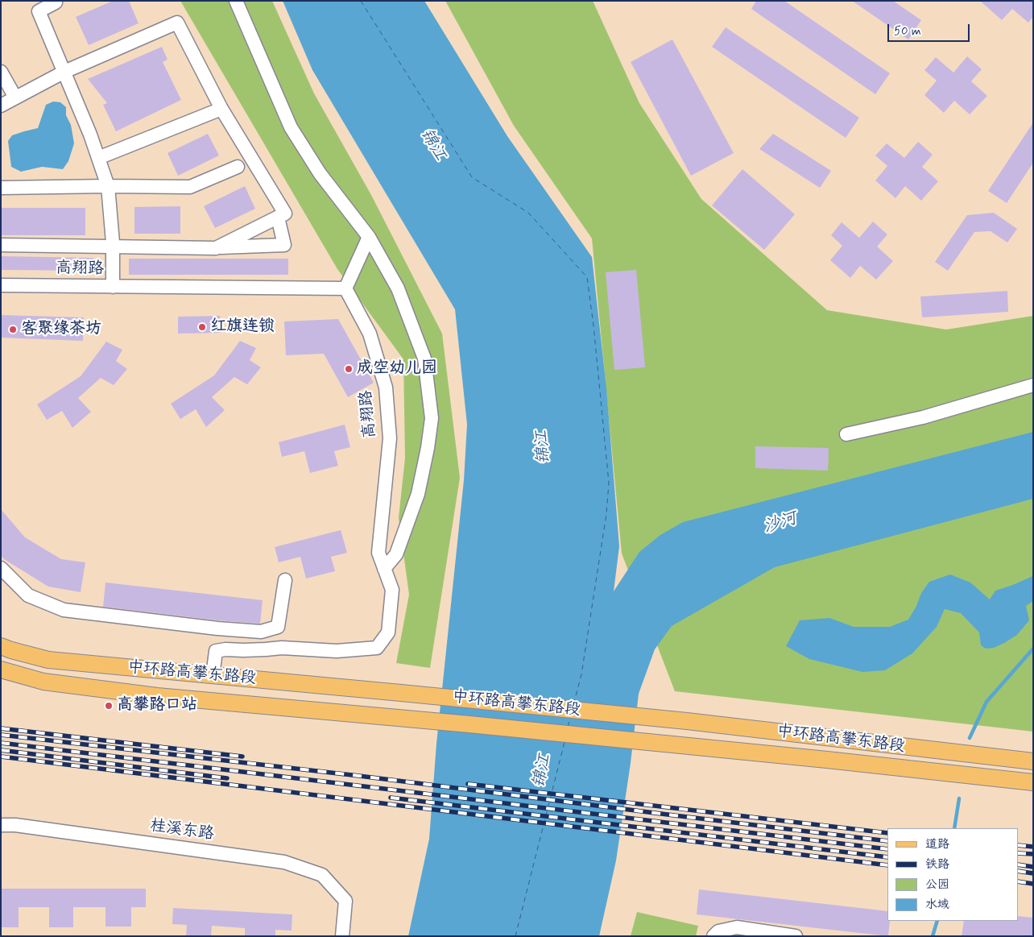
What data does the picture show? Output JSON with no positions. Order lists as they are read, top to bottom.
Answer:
{
  "streets": {
    "main road": ["中环路高攀东路段"],
    "street": ["高翔路", "桂溪东路"]
  },
  "crossings": [
    ["高翔路", "中环路高攀东路段"]
  ],
  "water": ["锦江", "沙河"],
  "places": [
    "红旗连锁",
    "客聚缘茶坊",
    "成空幼儿园",
    "高攀路口站"
  ],
  "legend": [
    "道路",
    "铁路",
    "公园",
    "水域"
  ],
  "scale_bar": "50 m"
}
